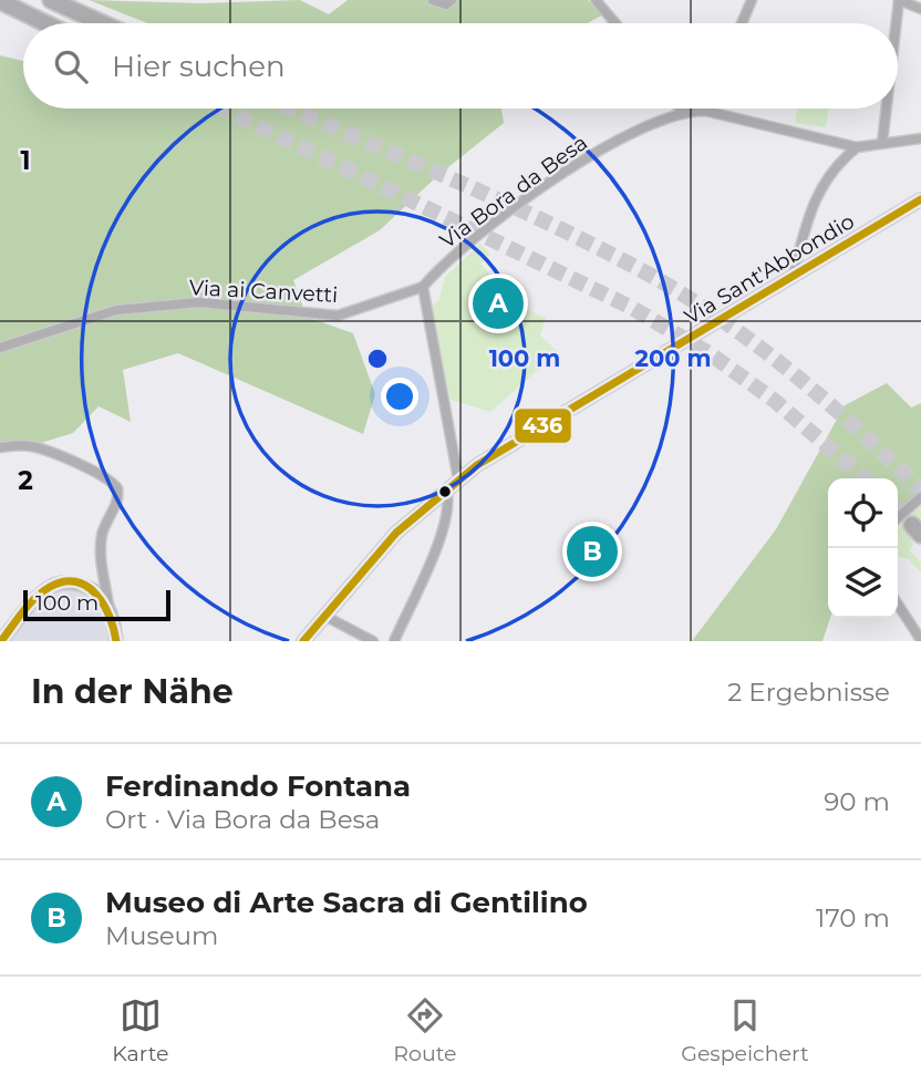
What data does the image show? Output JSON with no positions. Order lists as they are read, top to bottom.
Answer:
{
  "streets": {
    "street": ["Via Bora da Besa", "Via Sant'Abbondio", "Via ai Canvetti"]
  },
  "crossings": [
    ["Via Bora da Besa", "Via ai Canvetti"]
  ],
  "lines": ["transit line 436"],
  "scale_bar": "100 m",
  "page": {
    "search": "Hier suchen",
    "pins": ["A", "B"],
    "scale": "100 m",
    "heading": ["In der Nähe", "2 Ergebnisse"],
    "list": [
      {
        "mark": "A",
        "name": "Ferdinando Fontana",
        "note": "Ort · Via Bora da Besa",
        "value": "90 m"
      },
      {
        "mark": "B",
        "name": "Museo di Arte Sacra di Gentilino",
        "note": "Museum",
        "value": "170 m"
      }
    ],
    "nav": ["Karte", "Route", "Gespeichert"]
  },
  "grid": {
    "rows": ["1", "2"]
  },
  "rings": ["100 m", "200 m"]
}
